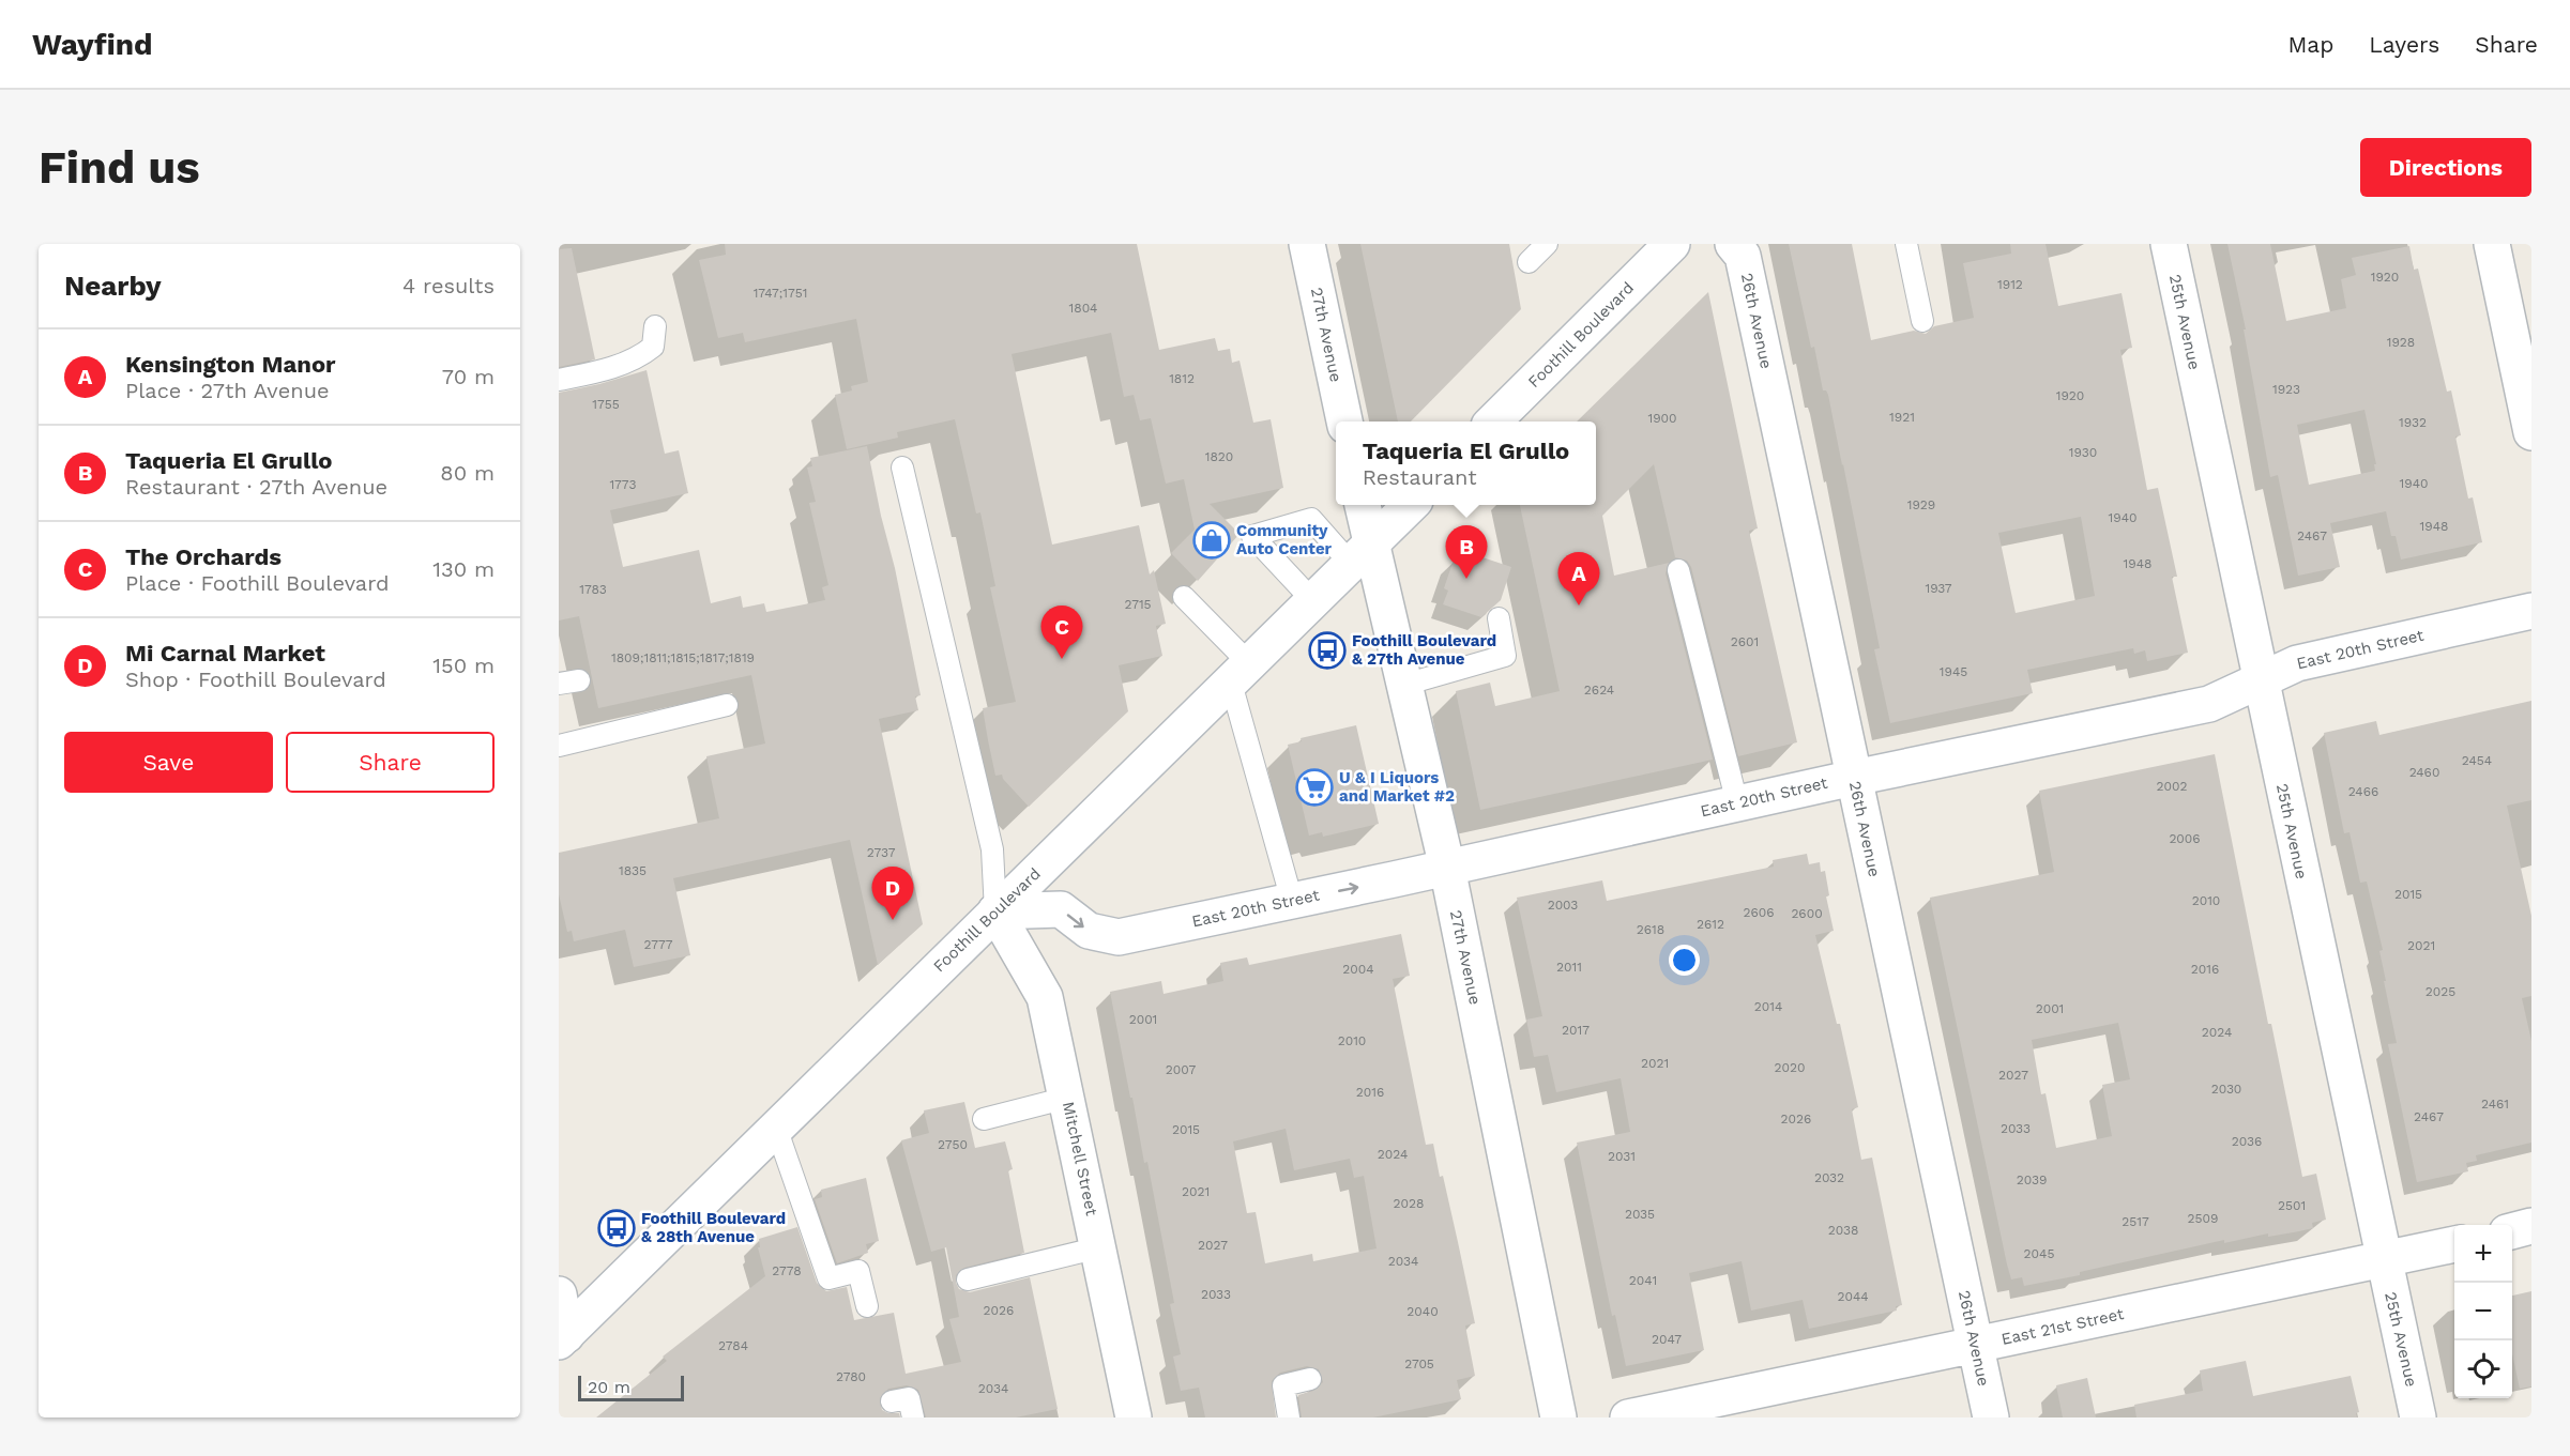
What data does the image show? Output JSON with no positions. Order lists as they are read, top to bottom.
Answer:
{
  "streets": {
    "street": [
      "26th Avenue",
      "25th Avenue",
      "27th Avenue",
      "Foothill Boulevard",
      "East 20th Street",
      "Mitchell Street",
      "East 21st Street"
    ]
  },
  "crossings": [
    ["26th Avenue", "East 20th Street"],
    ["26th Avenue", "East 21st Street"],
    ["25th Avenue", "East 20th Street"],
    ["25th Avenue", "East 21st Street"],
    ["27th Avenue", "Foothill Boulevard"],
    ["27th Avenue", "East 20th Street"],
    ["Foothill Boulevard", "East 20th Street"],
    ["Foothill Boulevard", "Mitchell Street"],
    ["East 20th Street", "Mitchell Street"]
  ],
  "places": {
    "shop": ["Community Auto Center"],
    "bus stop": ["Foothill Boulevard & 27th Avenue", "Foothill Boulevard & 28th Avenue"],
    "supermarket": ["U & I Liquors and Market #2"]
  },
  "house_numbers": [
    "1920",
    "1912",
    "1747;1751",
    "1804",
    "1928",
    "1812",
    "1923",
    "1920",
    "1755",
    "1921",
    "1900",
    "1932",
    "1930",
    "1820",
    "1940",
    "1773",
    "1929",
    "1940",
    "1948",
    "2467",
    "1948",
    "1937",
    "1783",
    "2715",
    "2601",
    "1809;1811;1815;1817;1819",
    "1945",
    "2624",
    "2454",
    "2460",
    "2002",
    "2466",
    "2006",
    "2737",
    "1835",
    "2015",
    "2010",
    "2003",
    "2606",
    "2600",
    "2612",
    "2618",
    "2777",
    "2021",
    "2011",
    "2004",
    "2016",
    "2025",
    "2014",
    "2001",
    "2001",
    "2017",
    "2024",
    "2010",
    "2021",
    "2020",
    "2007",
    "2027",
    "2030",
    "2016",
    "2461",
    "2467",
    "2026",
    "2033",
    "2015",
    "2036",
    "2750",
    "2024",
    "2031",
    "2032",
    "2039",
    "2021",
    "2028",
    "2501",
    "2035",
    "2509",
    "2517",
    "2038",
    "2027",
    "2045",
    "2034",
    "2778",
    "2041",
    "2033",
    "2044",
    "2026",
    "2040",
    "2047",
    "2784",
    "2705",
    "2780",
    "2034"
  ],
  "scale_bar": "20 m",
  "page": {
    "header": "Wayfind",
    "nav": ["Map", "Layers", "Share"],
    "buttons": [
      "Directions",
      ["Save", "Share"]
    ],
    "title": "Find us",
    "heading": ["Nearby", "4 results"],
    "list": [
      {
        "mark": "A",
        "name": "Kensington Manor",
        "note": "Place · 27th Avenue",
        "value": "70 m"
      },
      {
        "mark": "B",
        "name": "Taqueria El Grullo",
        "note": "Restaurant · 27th Avenue",
        "value": "80 m"
      },
      {
        "mark": "C",
        "name": "The Orchards",
        "note": "Place · Foothill Boulevard",
        "value": "130 m"
      },
      {
        "mark": "D",
        "name": "Mi Carnal Market",
        "note": "Shop · Foothill Boulevard",
        "value": "150 m"
      }
    ],
    "popup": ["Taqueria El Grullo", "Restaurant"],
    "pins": [
      "B",
      "A",
      "C",
      "D"
    ],
    "map_buttons": ["+", "−"],
    "scale": "20 m"
  }
}
